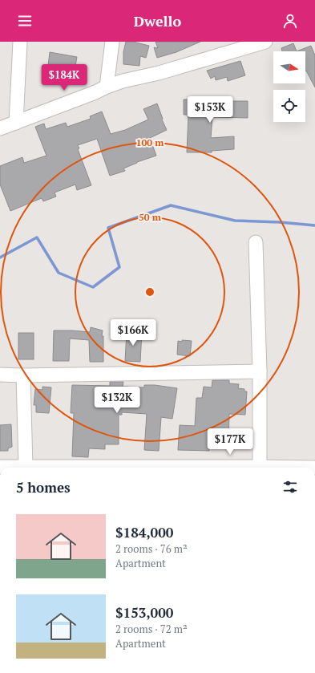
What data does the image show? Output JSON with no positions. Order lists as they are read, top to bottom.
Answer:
{
  "north": "right",
  "page": {
    "header": "Dwello",
    "price": [
      "$184K",
      "$153K",
      "$166K",
      "$132K",
      "$177K"
    ],
    "heading": "5 homes",
    "list": [
      {
        "name": "$184,000",
        "note": "2 rooms · 76 m² · Apartment"
      },
      {
        "name": "$153,000",
        "note": "2 rooms · 72 m² · Apartment"
      }
    ]
  },
  "rings": ["100 m", "50 m"]
}
